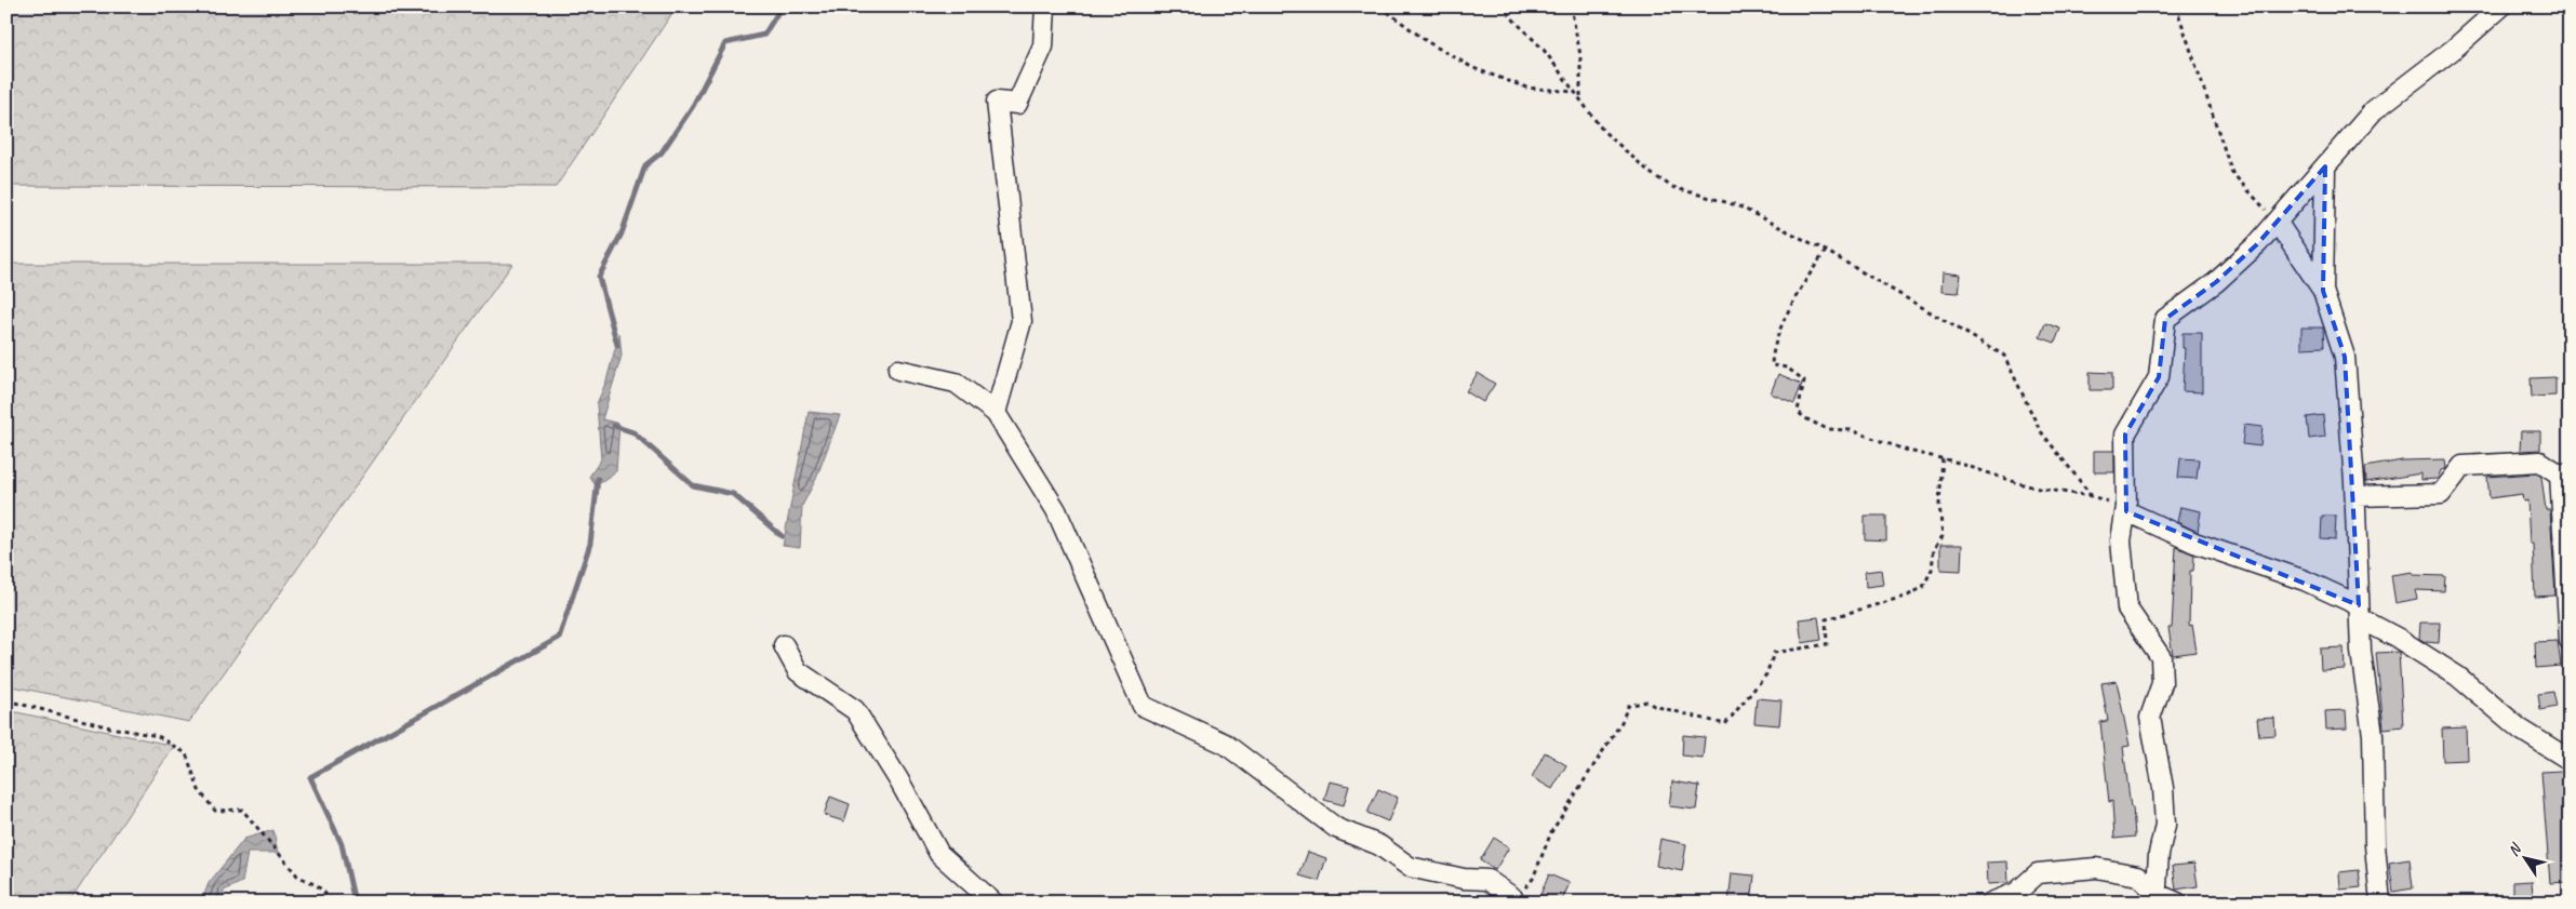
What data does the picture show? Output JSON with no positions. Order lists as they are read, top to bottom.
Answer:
{
  "north": "top left"
}
